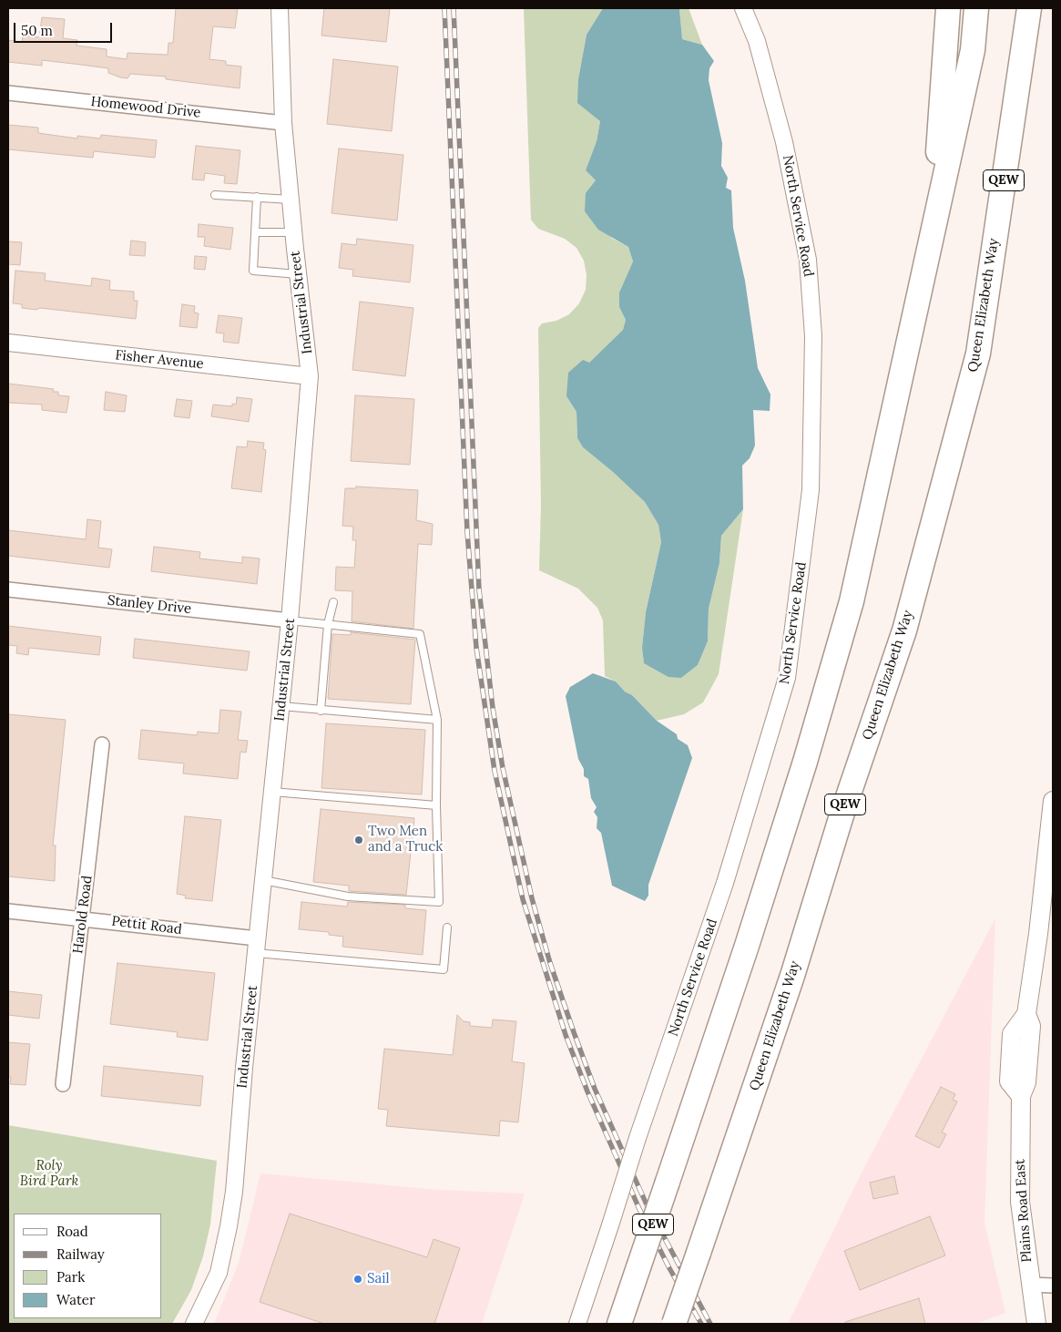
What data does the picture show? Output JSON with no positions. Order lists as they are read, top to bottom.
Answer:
{
  "streets": {
    "highway": ["QEW", "Queen Elizabeth Way"],
    "main road": ["Plains Road East"],
    "street": [
      "Homewood Drive",
      "North Service Road",
      "Industrial Street",
      "Fisher Avenue",
      "Stanley Drive",
      "Harold Road",
      "Pettit Road"
    ]
  },
  "crossings": [
    ["Homewood Drive", "Industrial Street"],
    ["Industrial Street", "Fisher Avenue"],
    ["Industrial Street", "Stanley Drive"],
    ["Industrial Street", "Pettit Road"],
    ["Harold Road", "Pettit Road"]
  ],
  "parks": ["Roly Bird Park"],
  "places": ["Two Men and a Truck", "Sail"],
  "legend": [
    "Road",
    "Railway",
    "Park",
    "Water"
  ],
  "scale_bar": "50 m"
}
